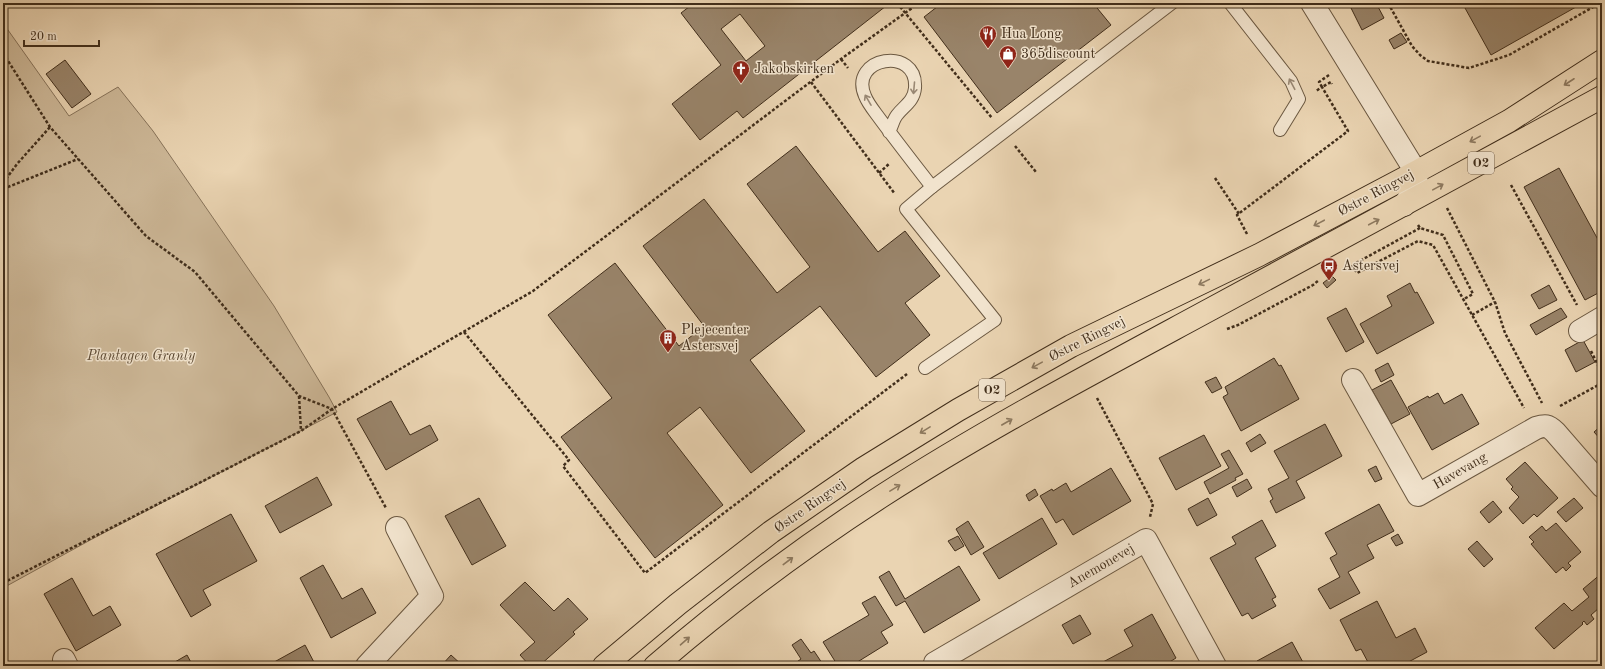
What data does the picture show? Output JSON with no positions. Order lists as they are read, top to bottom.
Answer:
{
  "streets": {
    "main road": ["O2", "Østre Ringvej"],
    "street": ["Havevang", "Anemonevej"]
  },
  "parks": ["Plantagen Granly"],
  "places": {
    "restaurant": ["Hua Long"],
    "shop": ["365discount"],
    "church": ["Jakobskirken"],
    "bus stop": ["Astersvej"],
    "building": ["Plejecenter Astersvej"]
  },
  "scale_bar": "20 m"
}
